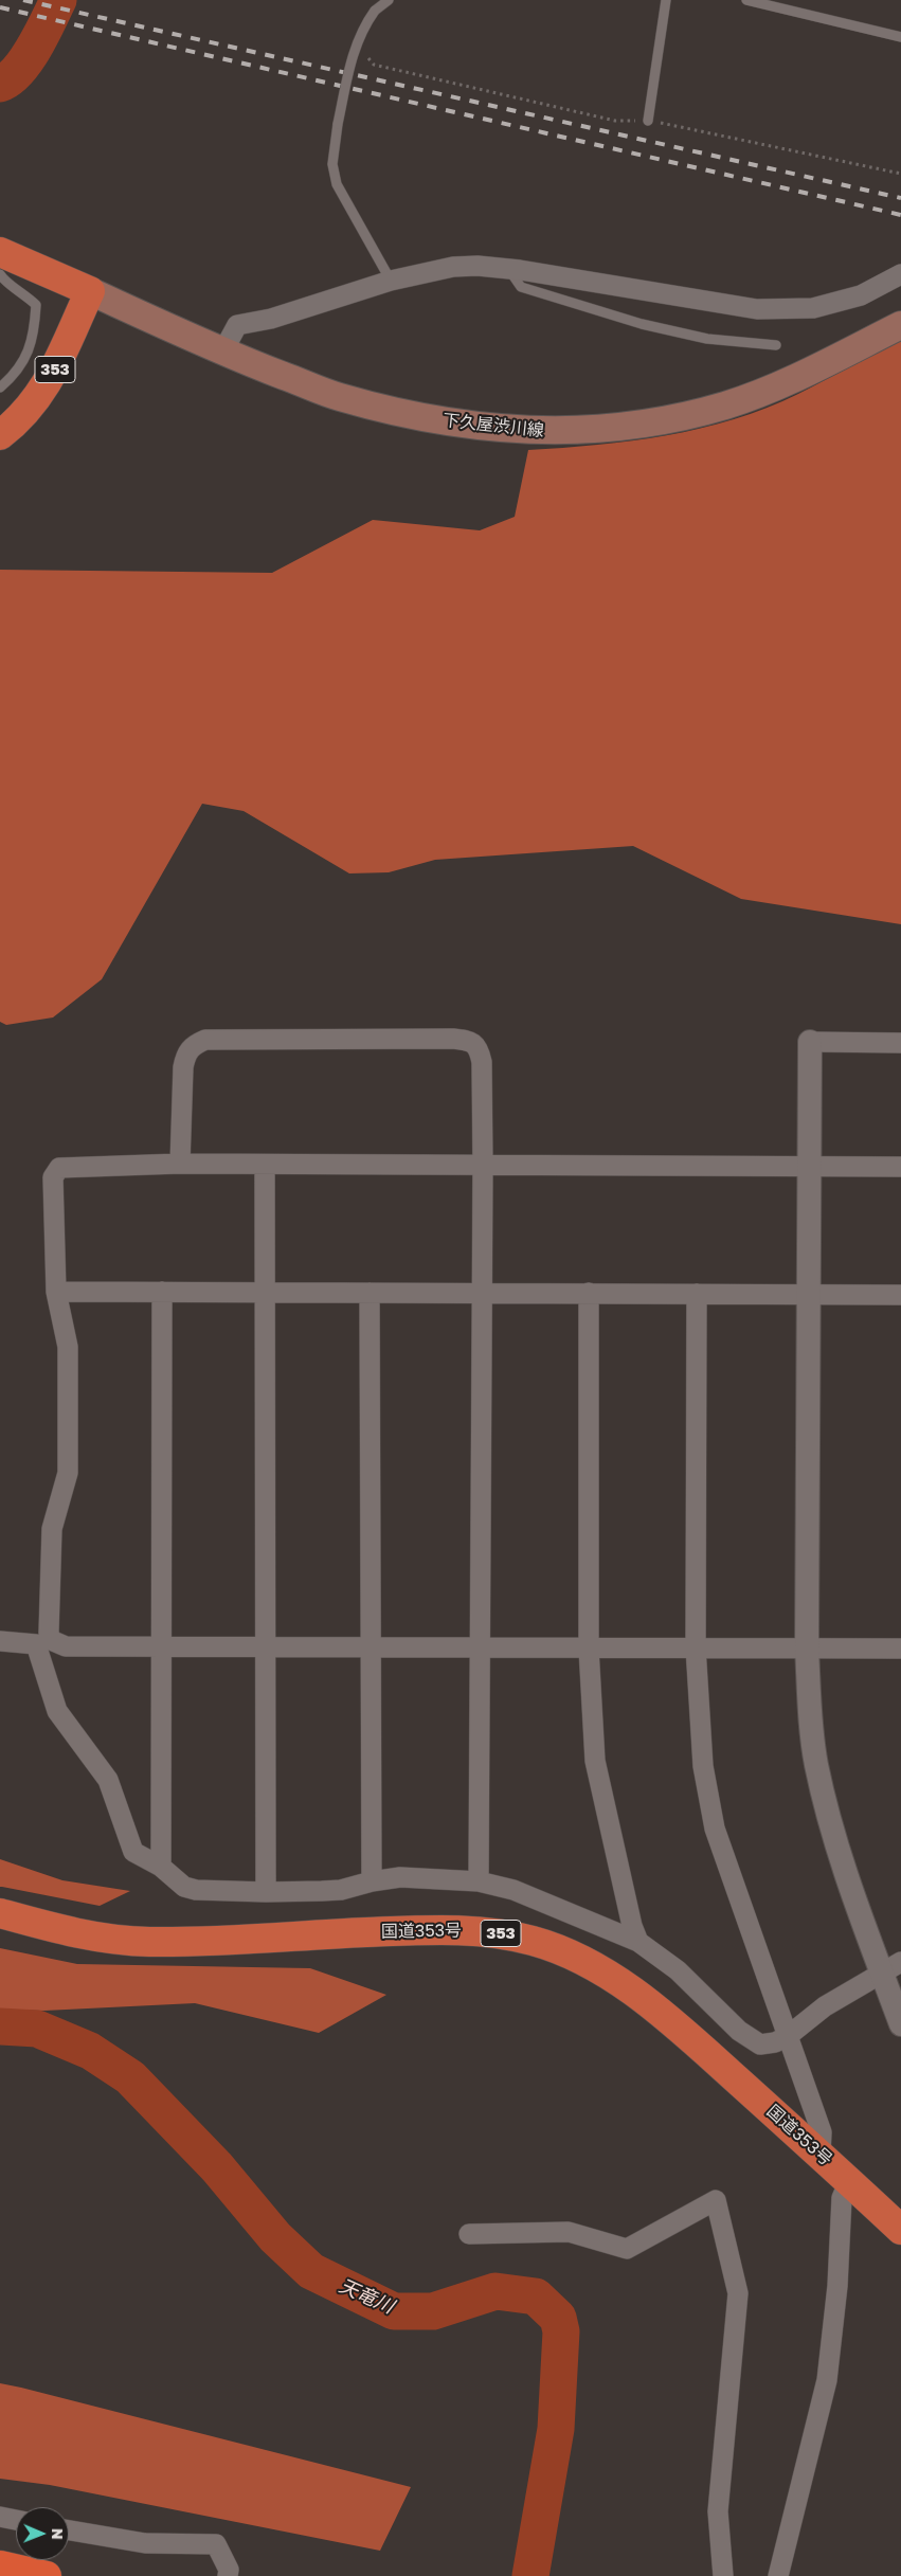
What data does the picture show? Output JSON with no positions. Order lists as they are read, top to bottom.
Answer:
{
  "streets": {
    "highway": ["353", "国道353号"],
    "main road": ["下久屋渋川線"]
  },
  "crossings": [
    ["353", "下久屋渋川線"]
  ],
  "water": ["天竜川"],
  "north": "right"
}
